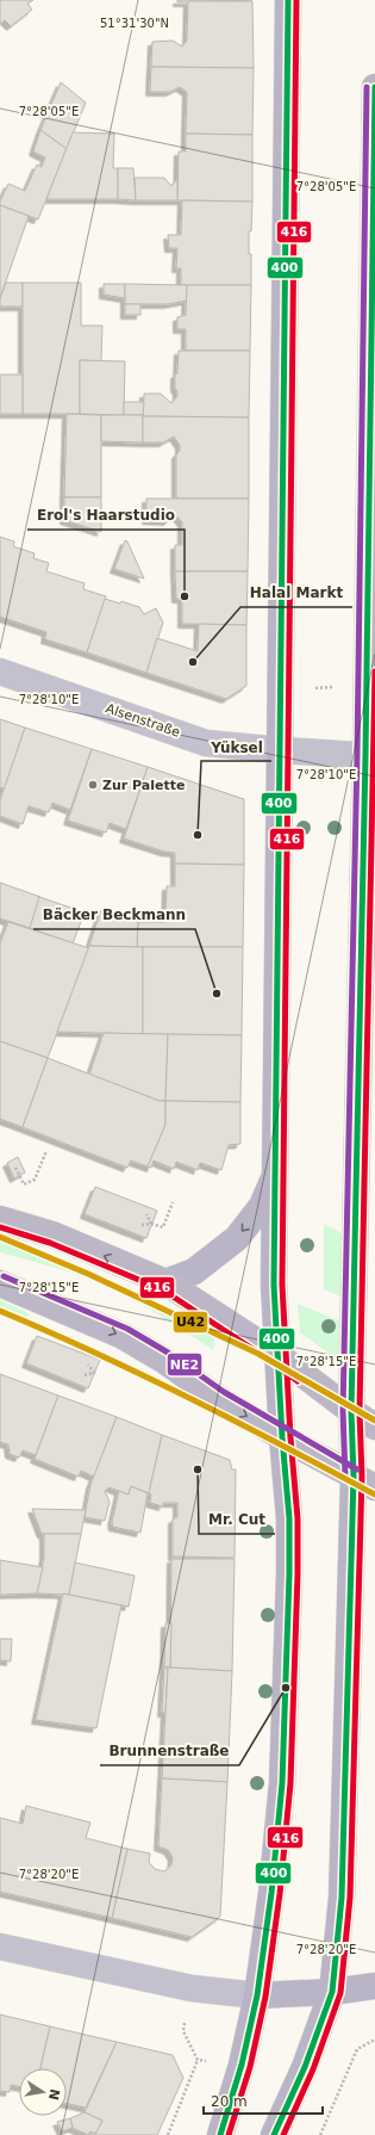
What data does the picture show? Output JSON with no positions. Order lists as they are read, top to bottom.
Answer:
{
  "streets": {
    "street": ["Alsenstraße"]
  },
  "places": [
    "Erol's Haarstudio",
    "Halal Markt",
    "Zur Palette",
    "Yüksel",
    "Bäcker Beckmann",
    "Mr. Cut",
    "Brunnenstraße"
  ],
  "lines": [
    "transit line 400",
    "transit line 416",
    "transit line NE2",
    "transit line U42"
  ],
  "scale_bar": "20 m",
  "north": "right",
  "coordinates": [
    "51°31'30\"N",
    "7°28'05\"E",
    "7°28'10\"E",
    "7°28'15\"E",
    "7°28'20\"E"
  ]
}
